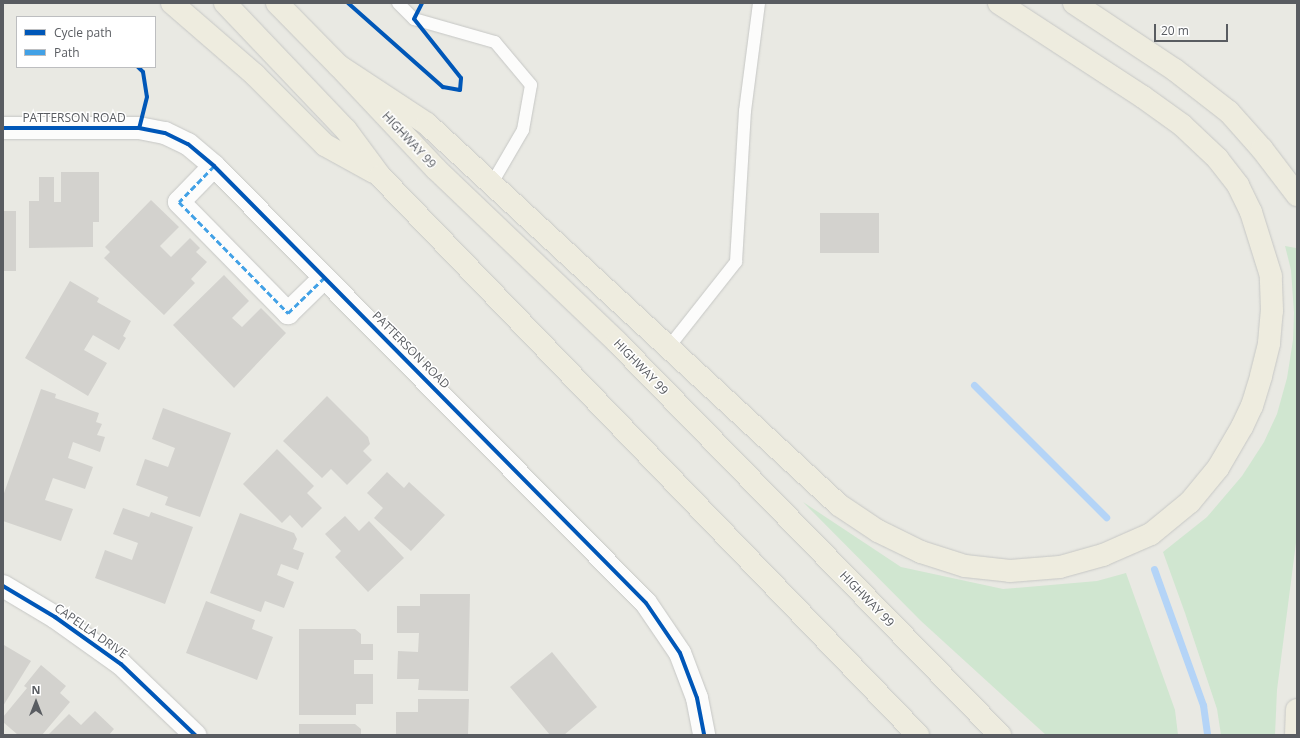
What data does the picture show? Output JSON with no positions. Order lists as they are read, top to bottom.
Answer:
{
  "streets": {
    "highway": ["HIGHWAY 99"],
    "street": ["PATTERSON ROAD", "CAPELLA DRIVE"]
  },
  "legend": ["Cycle path", "Path"],
  "scale_bar": "20 m",
  "north": "top"
}
